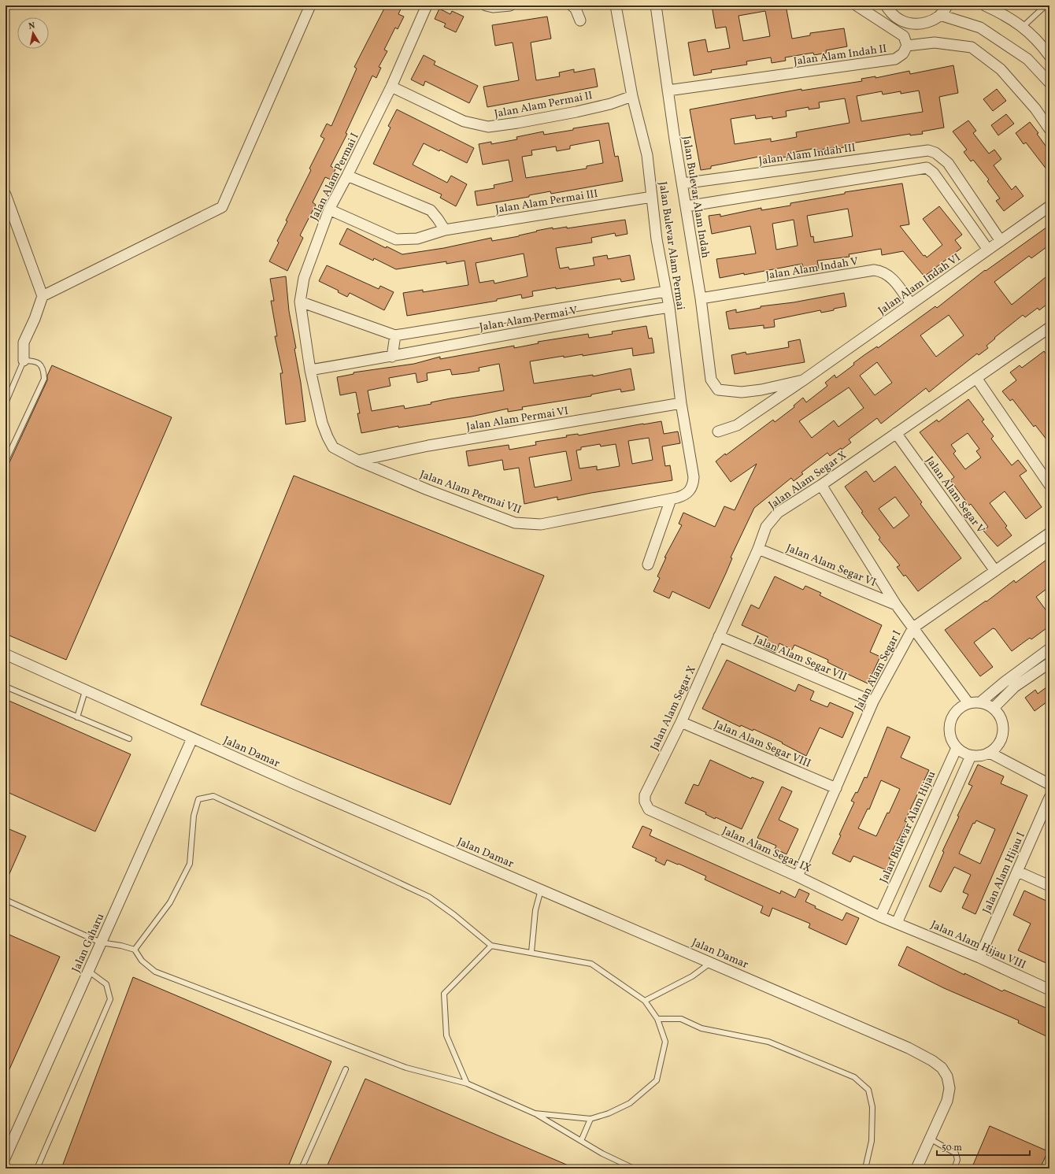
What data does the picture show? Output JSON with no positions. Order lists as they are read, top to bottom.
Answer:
{
  "streets": {
    "street": [
      "Jalan Alam Indah II",
      "Jalan Alam Permai II",
      "Jalan Alam Indah III",
      "Jalan Alam Permai I",
      "Jalan Bulevar Alam Indah",
      "Jalan Alam Permai III",
      "Jalan Bulevar Alam Permai",
      "Jalan Alam Indah V",
      "Jalan Alam Indah VI",
      "Jalan Alam Permai V",
      "Jalan Alam Permai VI",
      "Jalan Alam Segar X",
      "Jalan Alam Permai VII",
      "Jalan Alam Segar V",
      "Jalan Alam Segar VI",
      "Jalan Alam Segar VII",
      "Jalan Alam Segar I",
      "Jalan Alam Segar VIII",
      "Jalan Damar",
      "Jalan Bulevar Alam Hijau",
      "Jalan Alam Segar IX",
      "Jalan Alam Hijau I",
      "Jalan Gaharu",
      "Jalan Alam Hijau VIII"
    ]
  },
  "crossings": [
    ["Jalan Alam Indah II", "Jalan Bulevar Alam Indah"],
    ["Jalan Alam Permai II", "Jalan Alam Permai I"],
    ["Jalan Alam Permai II", "Jalan Bulevar Alam Permai"],
    ["Jalan Alam Indah III", "Jalan Bulevar Alam Indah"],
    ["Jalan Alam Permai I", "Jalan Alam Permai III"],
    ["Jalan Alam Permai I", "Jalan Alam Permai V"],
    ["Jalan Alam Permai I", "Jalan Alam Permai VI"],
    ["Jalan Alam Permai I", "Jalan Alam Permai VII"],
    ["Jalan Bulevar Alam Indah", "Jalan Alam Indah V"],
    ["Jalan Bulevar Alam Indah", "Jalan Alam Indah VI"],
    ["Jalan Alam Permai III", "Jalan Bulevar Alam Permai"],
    ["Jalan Bulevar Alam Permai", "Jalan Alam Permai V"],
    ["Jalan Bulevar Alam Permai", "Jalan Alam Permai VI"],
    ["Jalan Bulevar Alam Permai", "Jalan Alam Permai VII"],
    ["Jalan Alam Indah V", "Jalan Alam Indah VI"],
    ["Jalan Alam Permai VI", "Jalan Alam Permai VII"],
    ["Jalan Alam Segar X", "Jalan Alam Segar V"],
    ["Jalan Alam Segar X", "Jalan Alam Segar VI"],
    ["Jalan Alam Segar X", "Jalan Alam Segar VII"],
    ["Jalan Alam Segar X", "Jalan Alam Segar VIII"],
    ["Jalan Alam Segar X", "Jalan Alam Segar IX"],
    ["Jalan Alam Segar V", "Jalan Alam Segar I"],
    ["Jalan Alam Segar VI", "Jalan Alam Segar I"],
    ["Jalan Alam Segar VI", "Jalan Bulevar Alam Hijau"],
    ["Jalan Alam Segar VII", "Jalan Alam Segar I"],
    ["Jalan Alam Segar I", "Jalan Alam Segar VIII"],
    ["Jalan Alam Segar I", "Jalan Alam Segar IX"],
    ["Jalan Damar", "Jalan Gaharu"],
    ["Jalan Bulevar Alam Hijau", "Jalan Alam Segar IX"],
    ["Jalan Alam Segar IX", "Jalan Alam Hijau VIII"],
    ["Jalan Alam Hijau I", "Jalan Alam Hijau VIII"]
  ],
  "scale_bar": "50 m",
  "north": "top"
}
